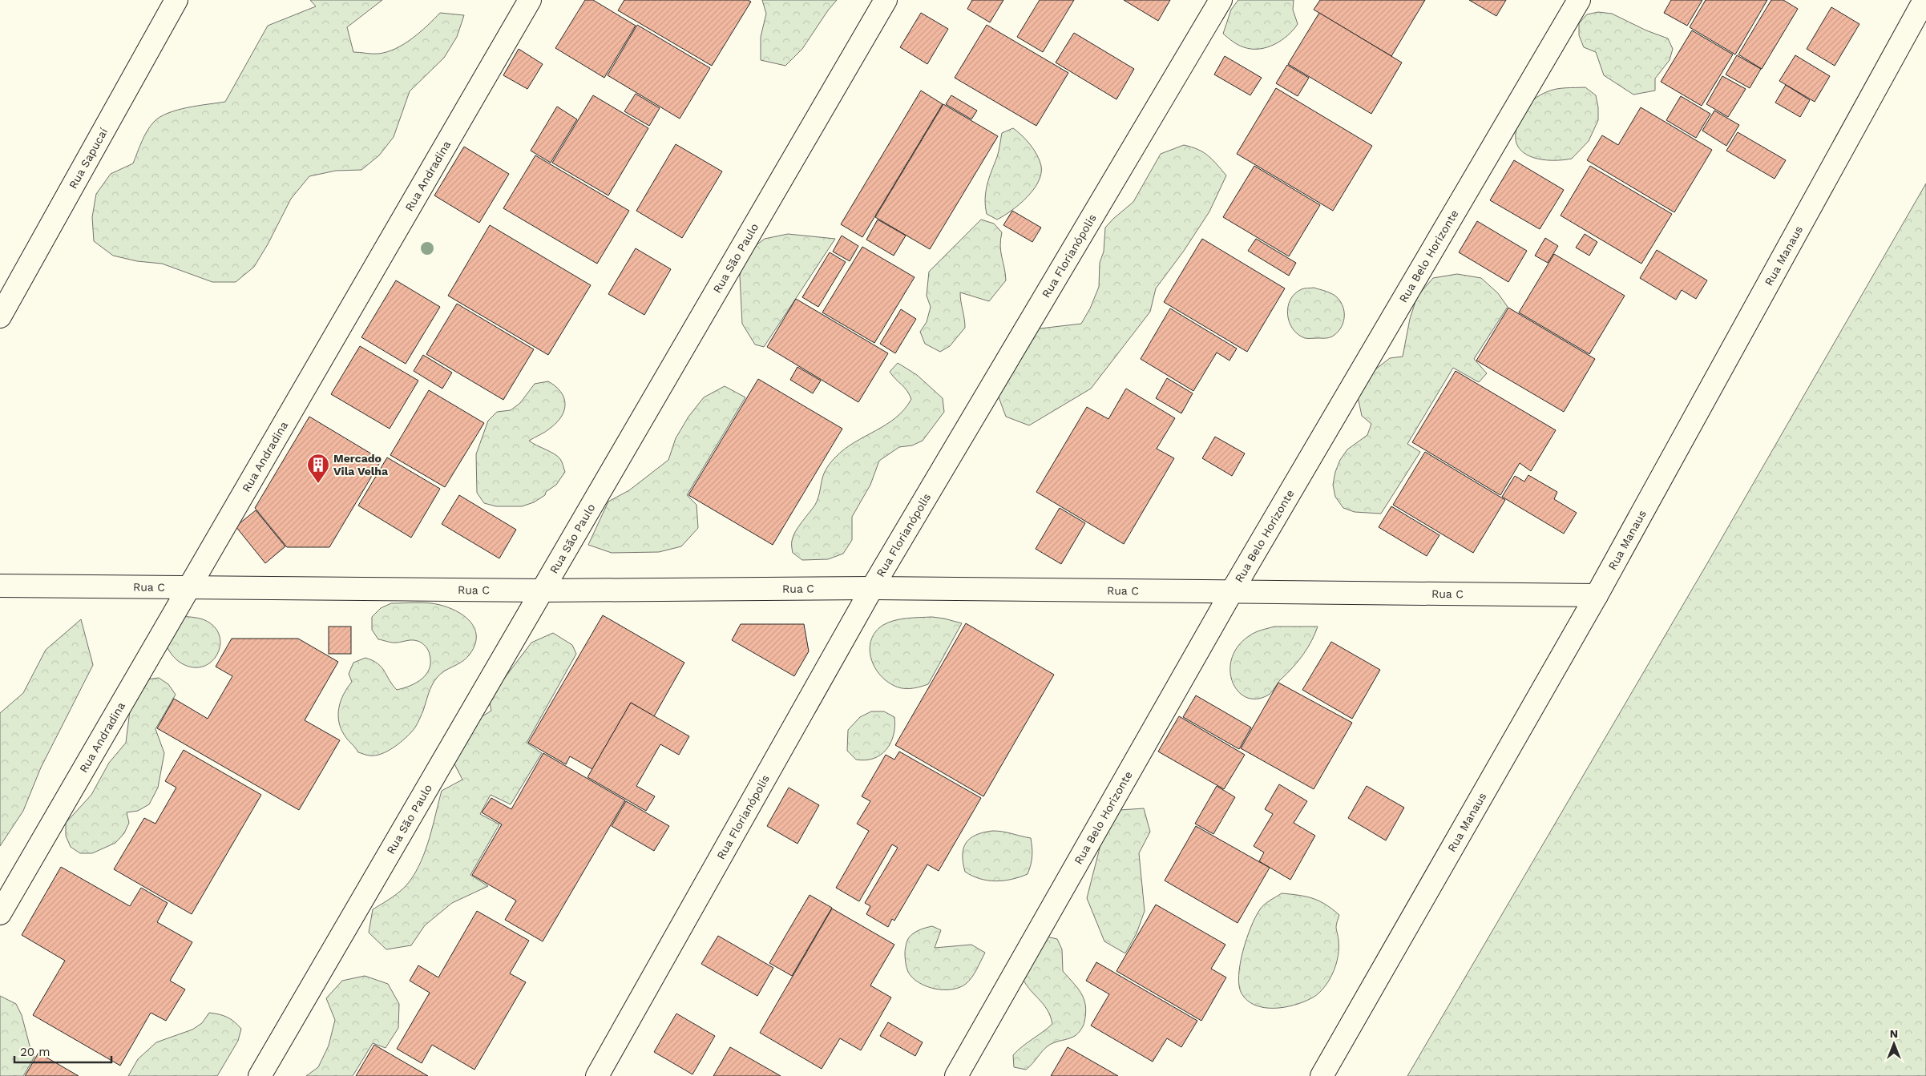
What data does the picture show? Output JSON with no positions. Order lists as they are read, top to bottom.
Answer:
{
  "streets": {
    "street": [
      "Rua Sapucaí",
      "Rua Andradina",
      "Rua Florianópolis",
      "Rua Manaus",
      "Rua Belo Horizonte",
      "Rua São Paulo",
      "Rua C"
    ]
  },
  "crossings": [
    ["Rua Andradina", "Rua C"],
    ["Rua Florianópolis", "Rua C"],
    ["Rua Manaus", "Rua C"],
    ["Rua Belo Horizonte", "Rua C"],
    ["Rua São Paulo", "Rua C"]
  ],
  "places": {
    "building": ["Mercado Vila Velha"]
  },
  "scale_bar": "20 m",
  "north": "top"
}
